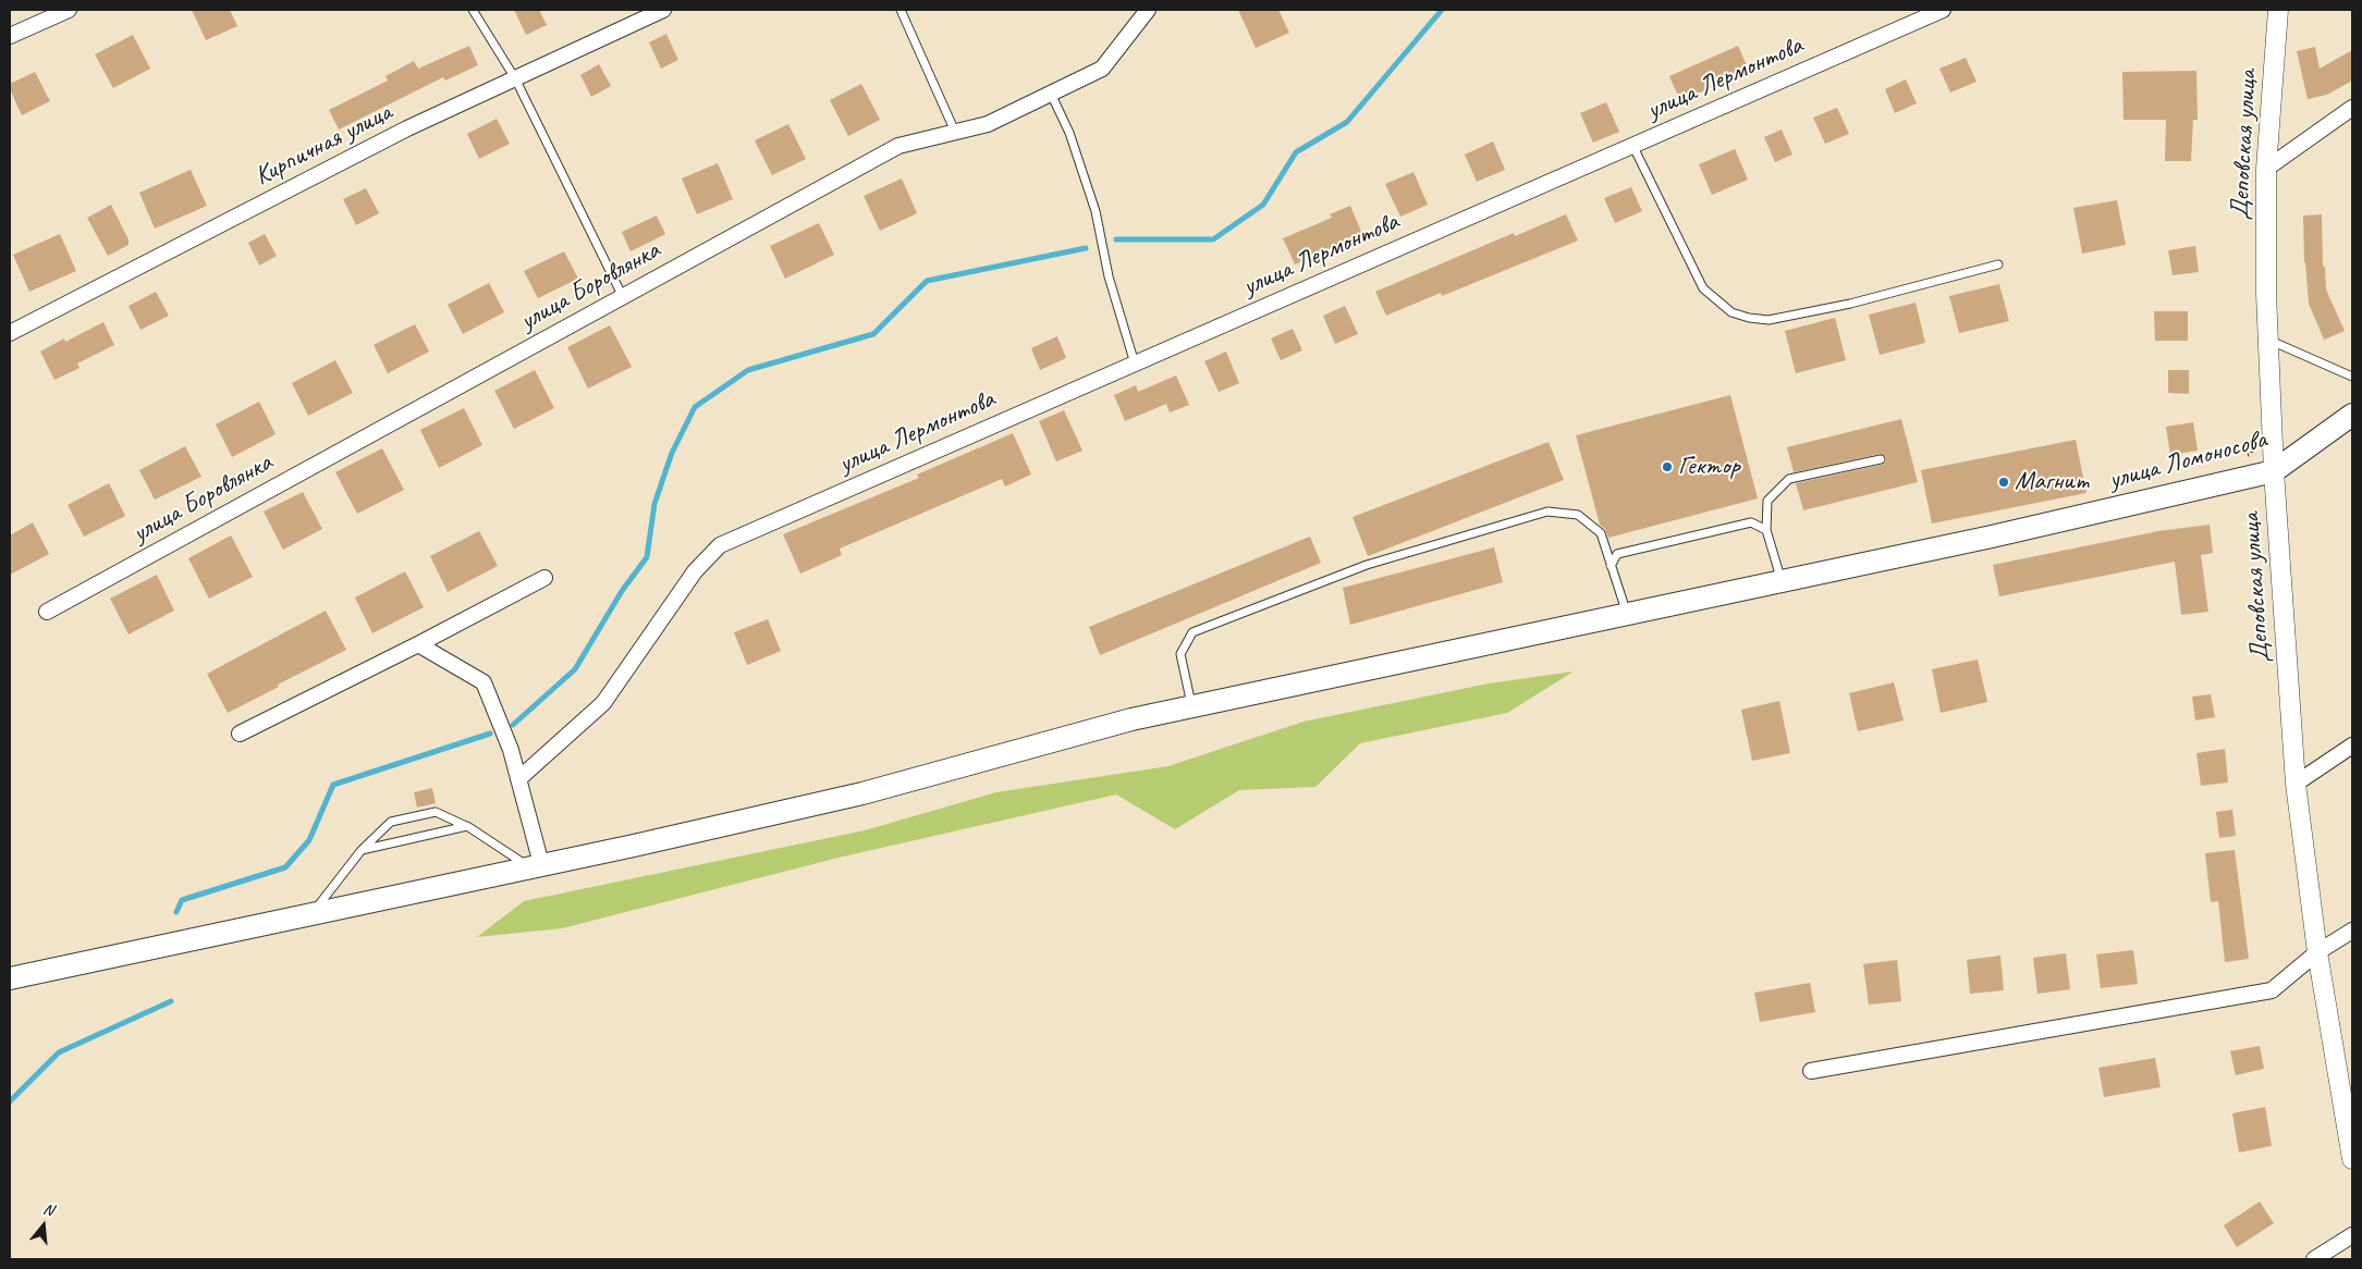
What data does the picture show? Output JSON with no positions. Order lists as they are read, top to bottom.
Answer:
{
  "streets": {
    "main road": ["улица Ломоносова"],
    "street": [
      "улица Лермонтова",
      "Кирпичная улица",
      "Деповская улица",
      "улица Боровлянка"
    ]
  },
  "crossings": [
    ["Деповская улица", "улица Ломоносова"]
  ],
  "places": ["Гектор", "Магнит"],
  "north": "top"
}
